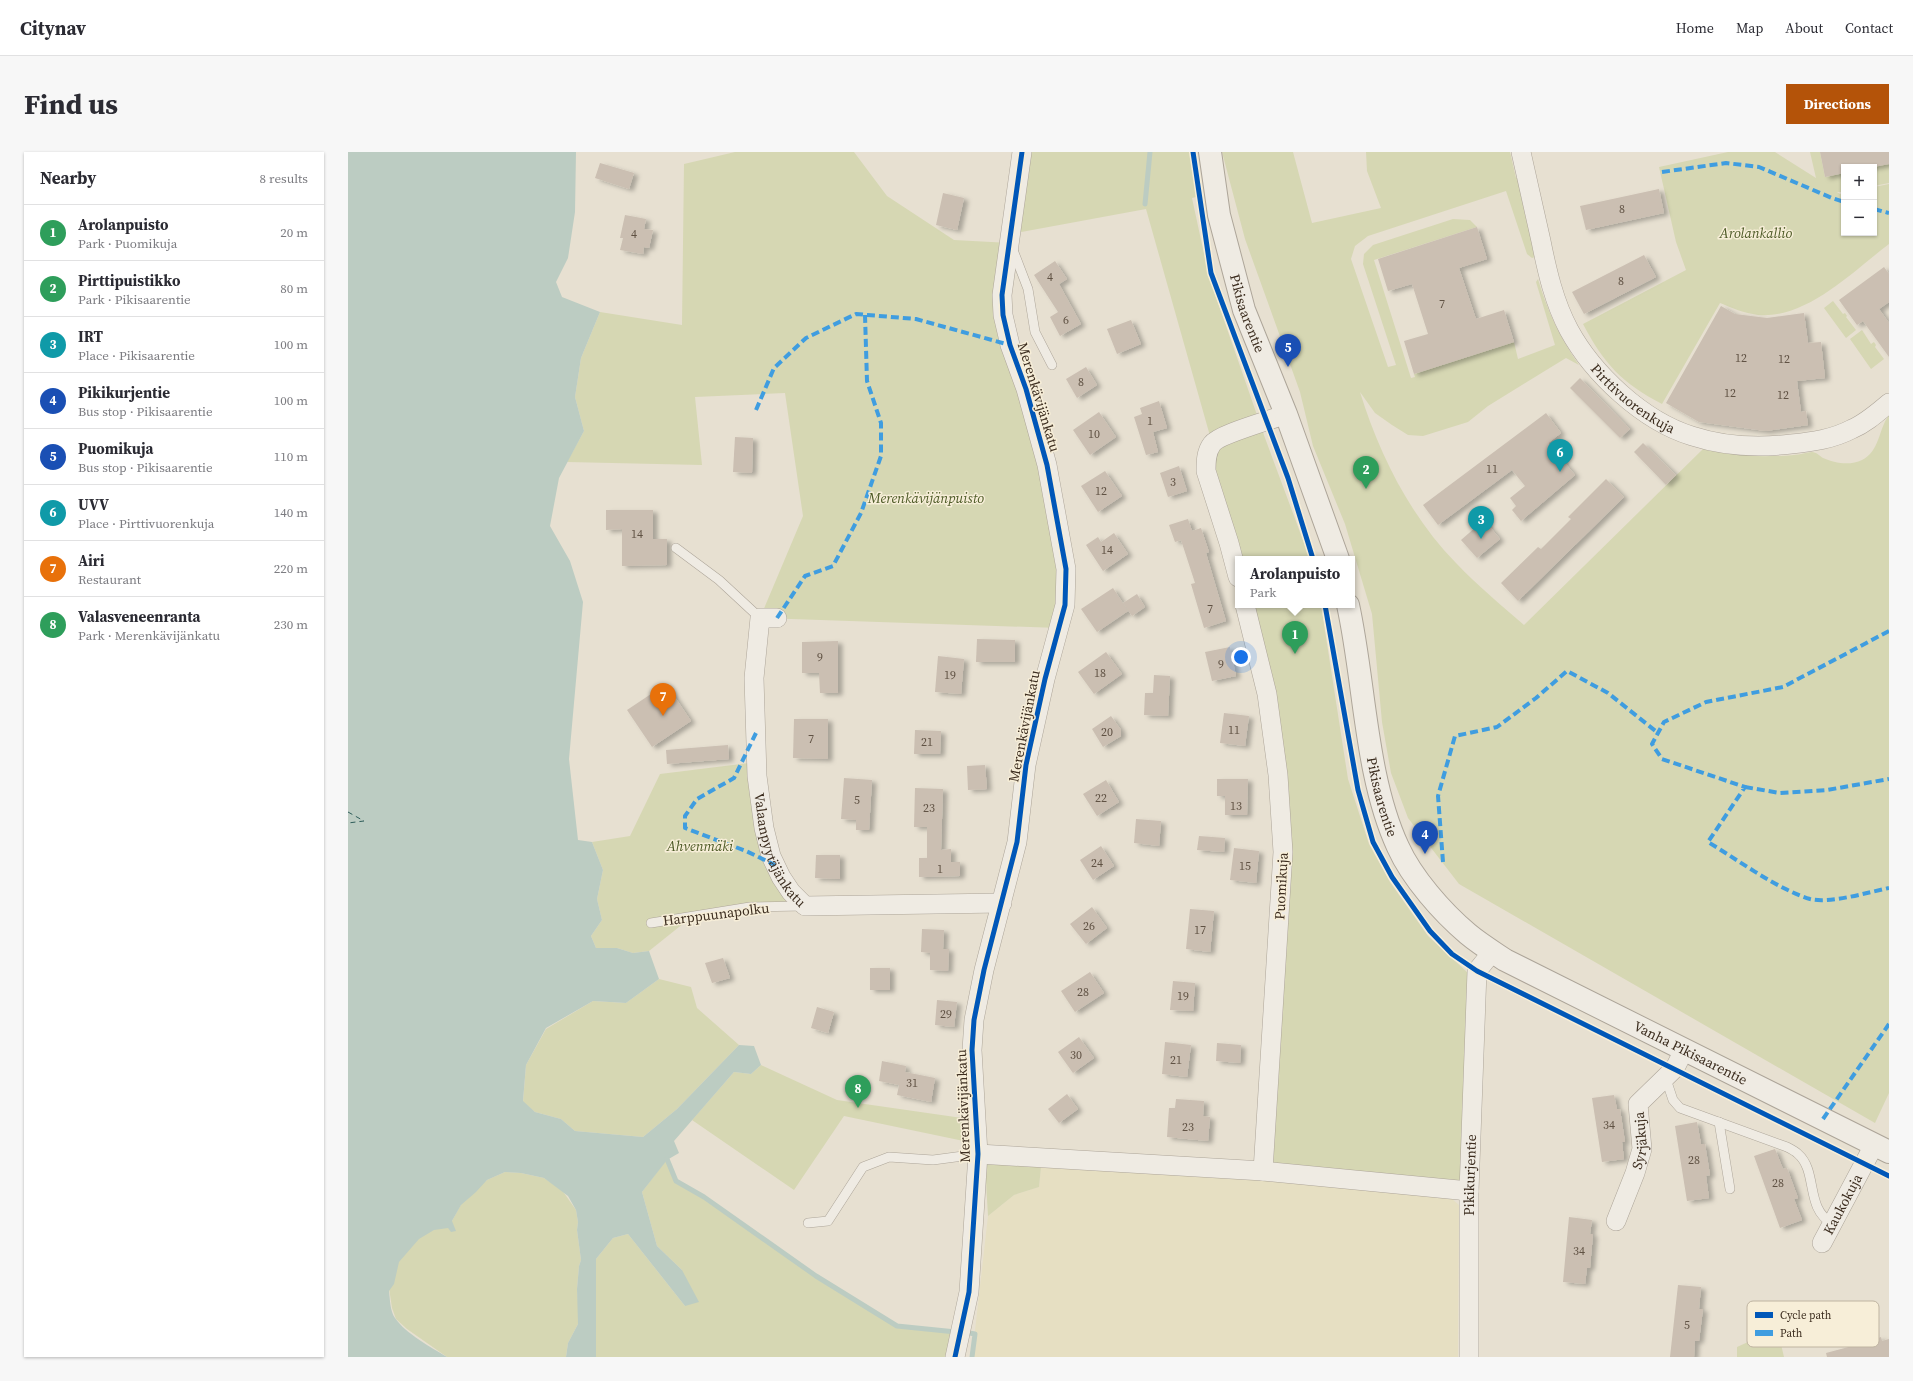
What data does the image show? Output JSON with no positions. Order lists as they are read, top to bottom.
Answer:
{
  "streets": {
    "street": [
      "Pikisaarentie",
      "Pirttivuorenkuja",
      "Merenkävijänkatu",
      "Valaanpyytäjänkatu",
      "Puomikuja",
      "Vanha Pikisaarentie",
      "Syrjäkuja",
      "Pikikurjentie",
      "Kaukokuja"
    ],
    "lane": ["Harppuunapolku"]
  },
  "crossings": [
    ["Pikisaarentie", "Vanha Pikisaarentie"],
    ["Pikisaarentie", "Pikikurjentie"],
    ["Merenkävijänkatu", "Valaanpyytäjänkatu"],
    ["Valaanpyytäjänkatu", "Harppuunapolku"],
    ["Vanha Pikisaarentie", "Syrjäkuja"],
    ["Vanha Pikisaarentie", "Pikikurjentie"],
    ["Vanha Pikisaarentie", "Kaukokuja"]
  ],
  "parks": ["Arolankallio", "Merenkävijänpuisto", "Ahvenmäki"],
  "house_numbers": [
    "8",
    "4",
    "4",
    "8",
    "7",
    "6",
    "12",
    "12",
    "8",
    "12",
    "12",
    "1",
    "10",
    "11",
    "3",
    "12",
    "14",
    "14",
    "7",
    "9",
    "9",
    "18",
    "19",
    "11",
    "20",
    "7",
    "21",
    "22",
    "5",
    "13",
    "23",
    "24",
    "15",
    "1",
    "26",
    "17",
    "28",
    "19",
    "29",
    "30",
    "21",
    "31",
    "34",
    "23",
    "28",
    "28",
    "34",
    "5"
  ],
  "legend": ["Cycle path", "Path"],
  "page": {
    "header": "Citynav",
    "nav": [
      "Home",
      "Map",
      "About",
      "Contact"
    ],
    "buttons": "Directions",
    "title": "Find us",
    "heading": ["Nearby", "8 results"],
    "map_buttons": ["+", "−"],
    "list": [
      {
        "mark": "1",
        "name": "Arolanpuisto",
        "note": "Park · Puomikuja",
        "value": "20 m"
      },
      {
        "mark": "2",
        "name": "Pirttipuistikko",
        "note": "Park · Pikisaarentie",
        "value": "80 m"
      },
      {
        "mark": "3",
        "name": "IRT",
        "note": "Place · Pikisaarentie",
        "value": "100 m"
      },
      {
        "mark": "4",
        "name": "Pikikurjentie",
        "note": "Bus stop · Pikisaarentie",
        "value": "100 m"
      },
      {
        "mark": "5",
        "name": "Puomikuja",
        "note": "Bus stop · Pikisaarentie",
        "value": "110 m"
      },
      {
        "mark": "6",
        "name": "UVV",
        "note": "Place · Pirttivuorenkuja",
        "value": "140 m"
      },
      {
        "mark": "7",
        "name": "Airi",
        "note": "Restaurant",
        "value": "220 m"
      },
      {
        "mark": "8",
        "name": "Valasveneenranta",
        "note": "Park · Merenkävijänkatu",
        "value": "230 m"
      }
    ],
    "pins": [
      "5",
      "6",
      "2",
      "3",
      "1",
      "7",
      "4",
      "8"
    ],
    "popup": ["Arolanpuisto", "Park"]
  }
}
